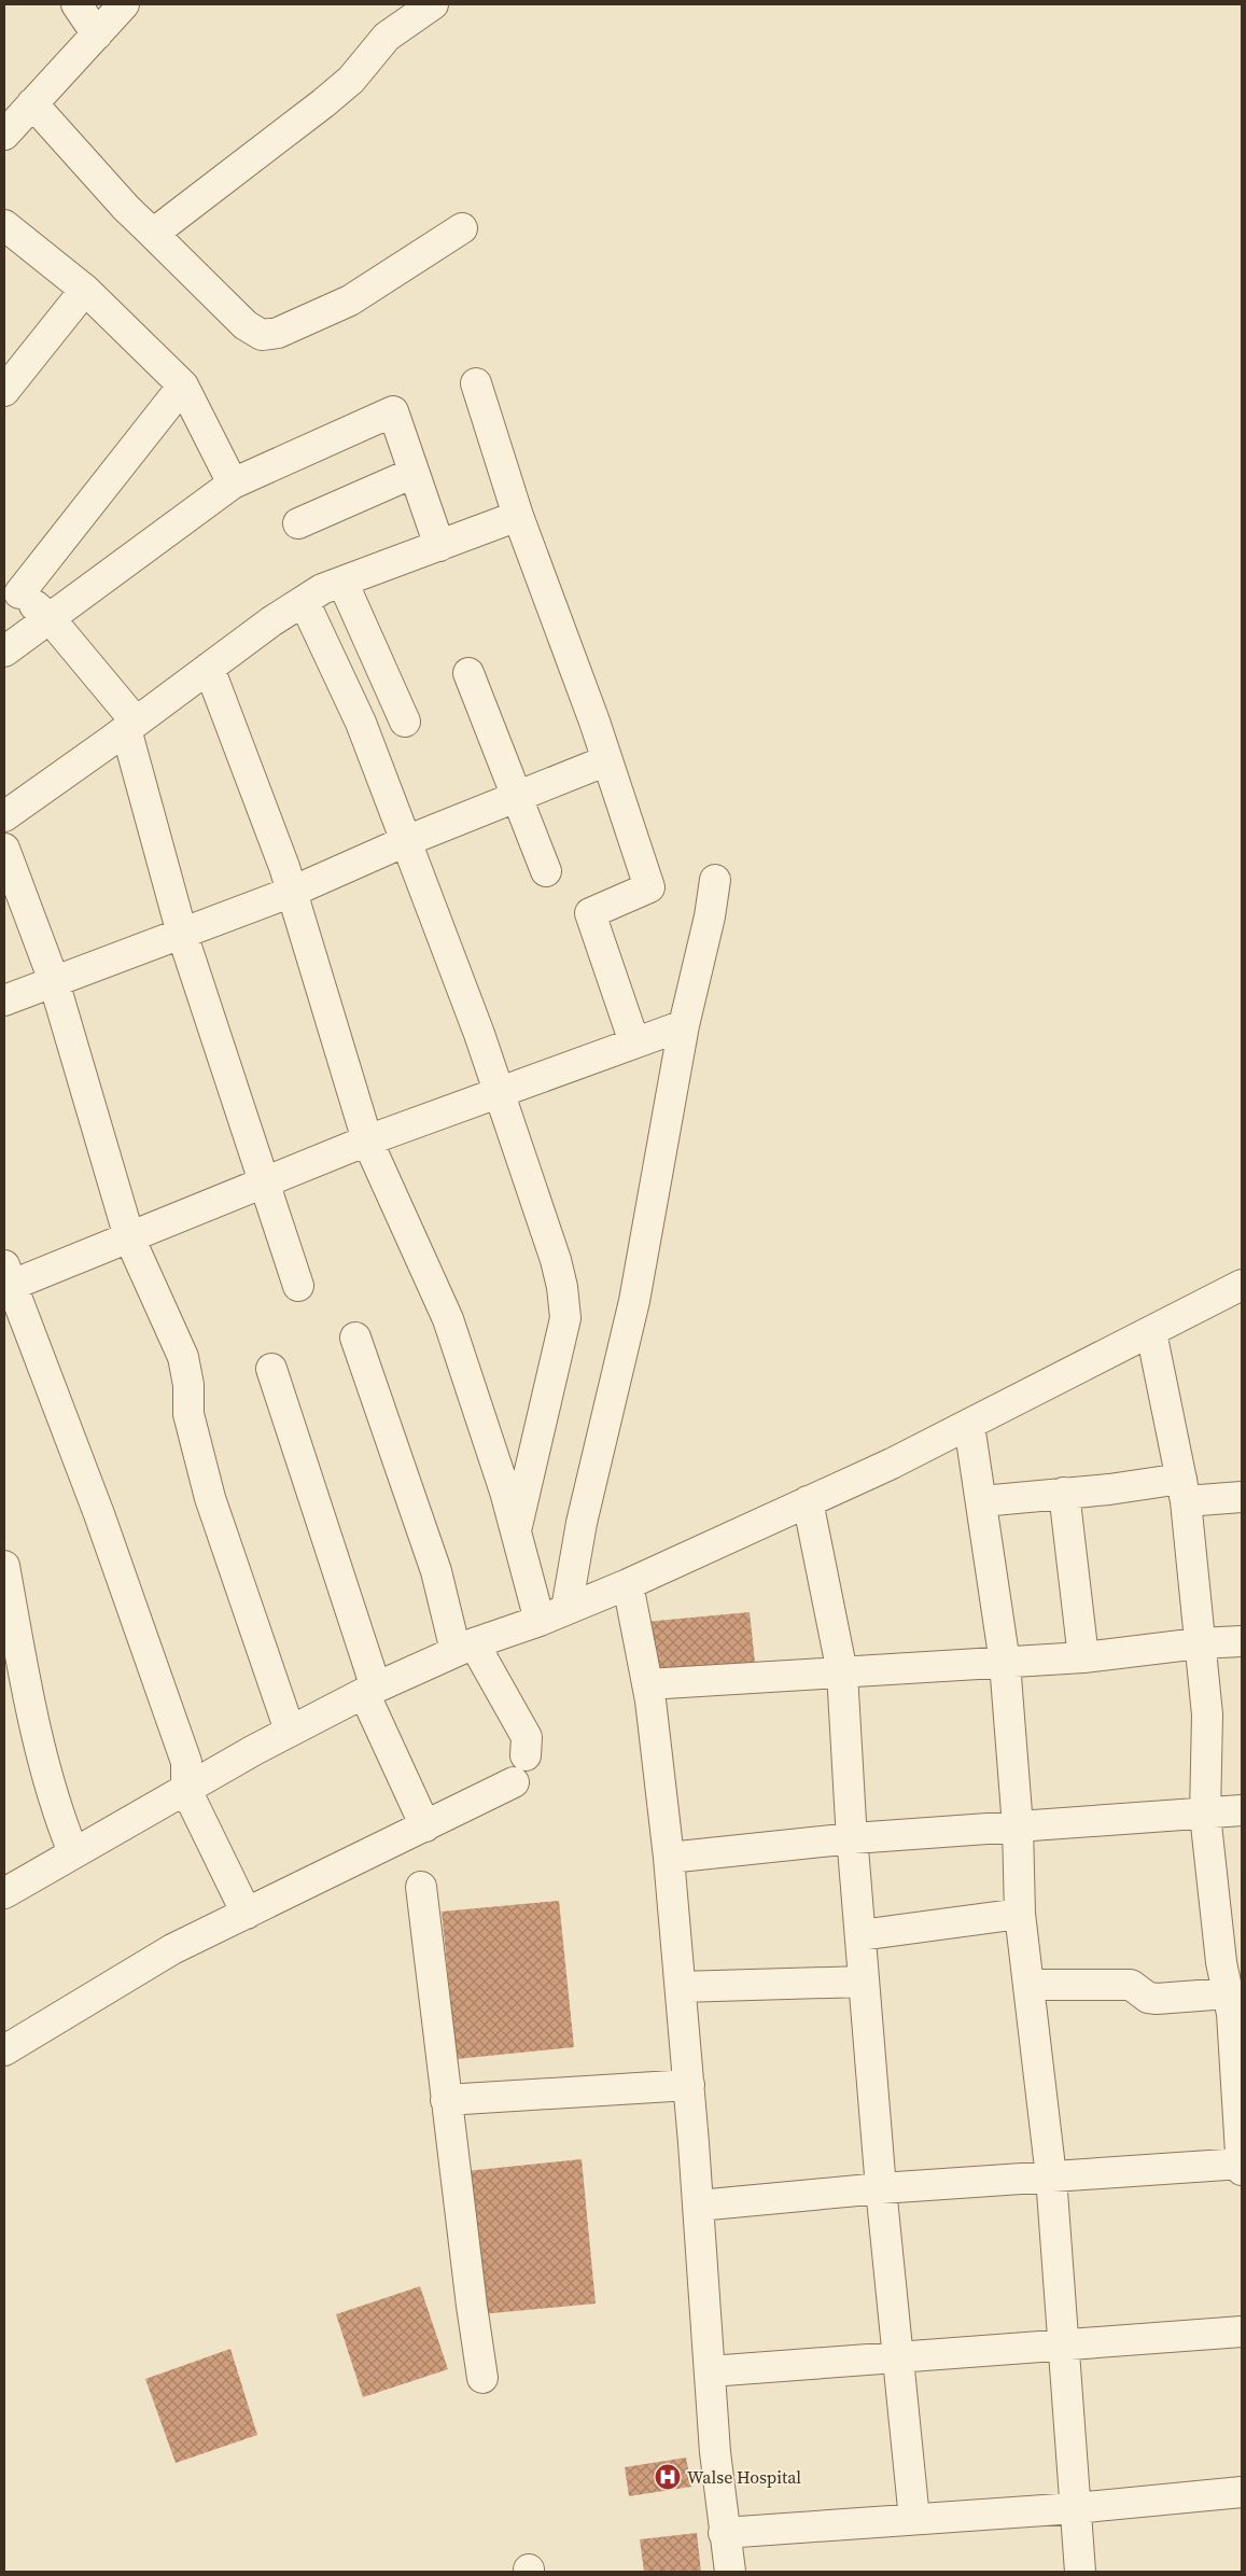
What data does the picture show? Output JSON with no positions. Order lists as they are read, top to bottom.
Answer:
{
  "places": {
    "hospital": ["Walse Hospital"]
  }
}
